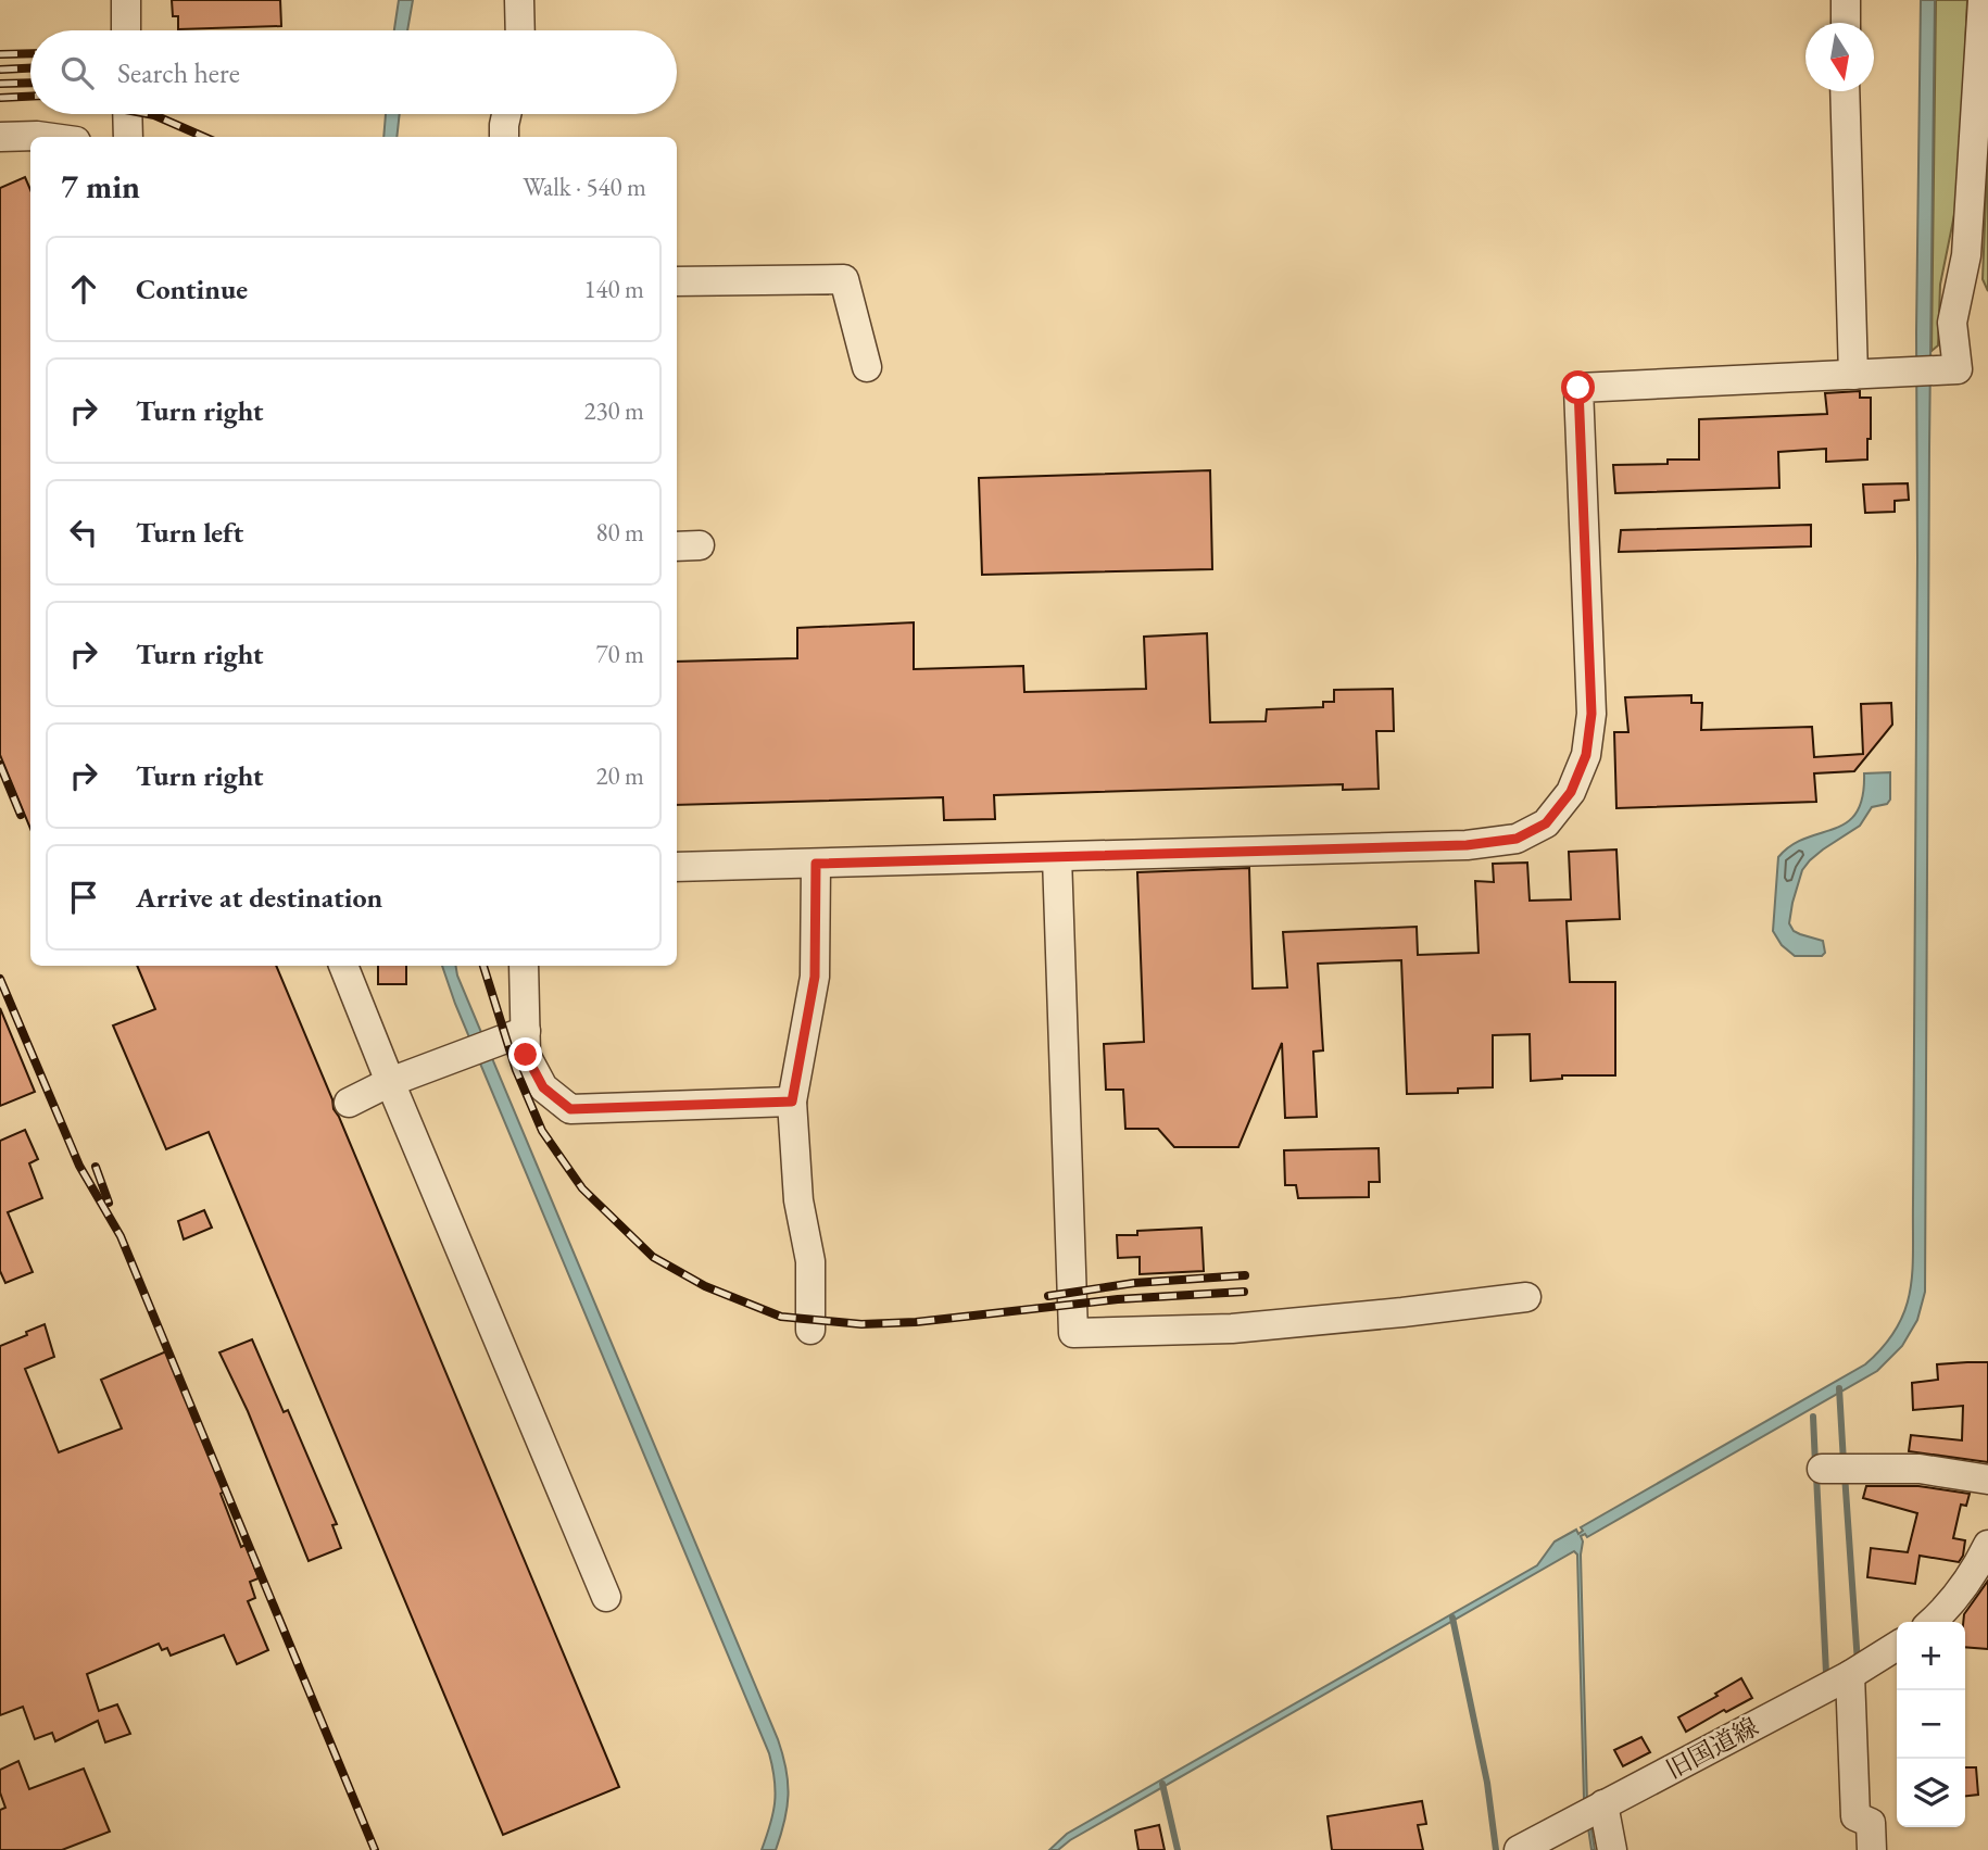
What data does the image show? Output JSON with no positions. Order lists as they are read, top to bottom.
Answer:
{
  "streets": {
    "street": ["旧国道線"]
  },
  "north": "bottom",
  "page": {
    "search": "Search here",
    "heading": ["7 min", "Walk · 540 m"],
    "list": [
      ["Continue", "140 m"],
      ["Turn right", "230 m"],
      ["Turn left", "80 m"],
      ["Turn right", "70 m"],
      ["Turn right", "20 m"],
      "Arrive at destination"
    ],
    "map_buttons": ["+", "−"]
  }
}
